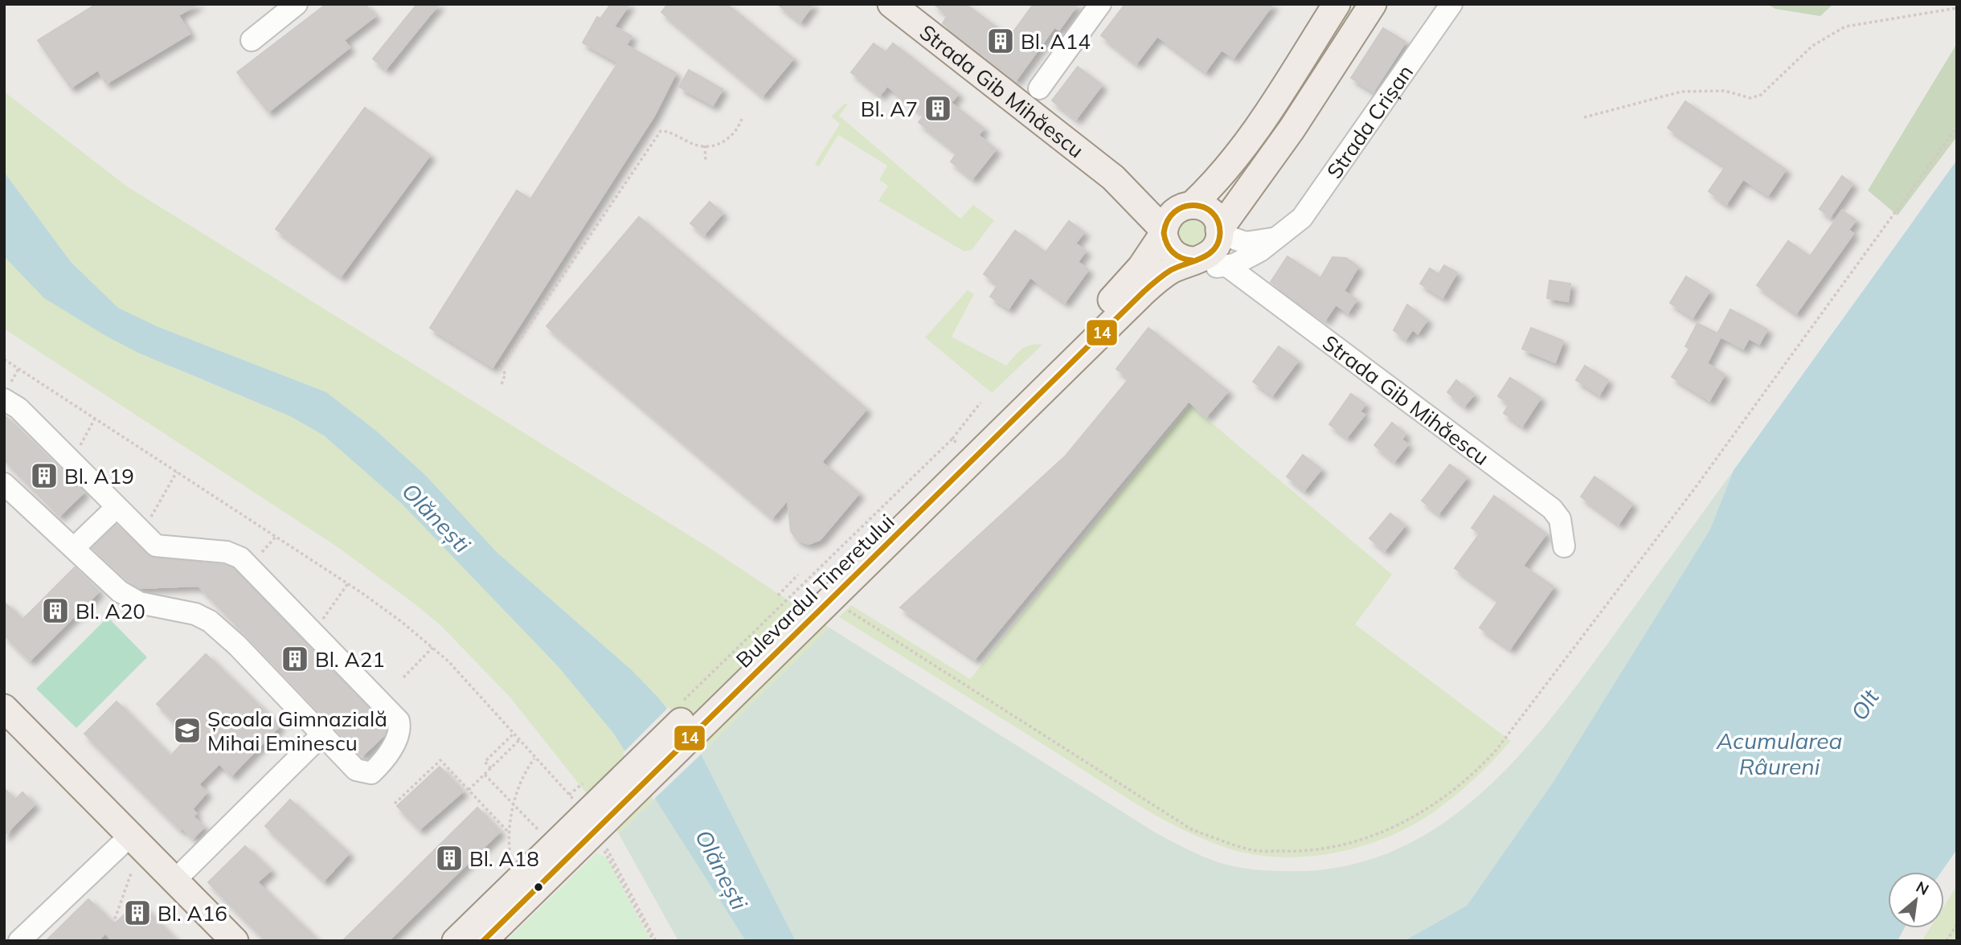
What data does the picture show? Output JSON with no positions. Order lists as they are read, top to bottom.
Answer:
{
  "streets": {
    "main road": ["Strada Gib Mihăescu", "Bulevardul Tineretului"],
    "street": ["Strada Crișan"]
  },
  "crossings": [
    ["Strada Gib Mihăescu", "Strada Crișan"],
    ["Strada Gib Mihăescu", "Bulevardul Tineretului"],
    ["Strada Crișan", "Bulevardul Tineretului"]
  ],
  "water": ["Olănești", "Olt", "Acumularea Râureni"],
  "places": {
    "building": [
      "Bl. A14",
      "Bl. A7",
      "Bl. A19",
      "Bl. A20",
      "Bl. A21",
      "Bl. A18",
      "Bl. A16"
    ],
    "school or university": ["Școala Gimnazială Mihai Eminescu"]
  },
  "lines": ["transit line 14"],
  "north": "top right"
}
